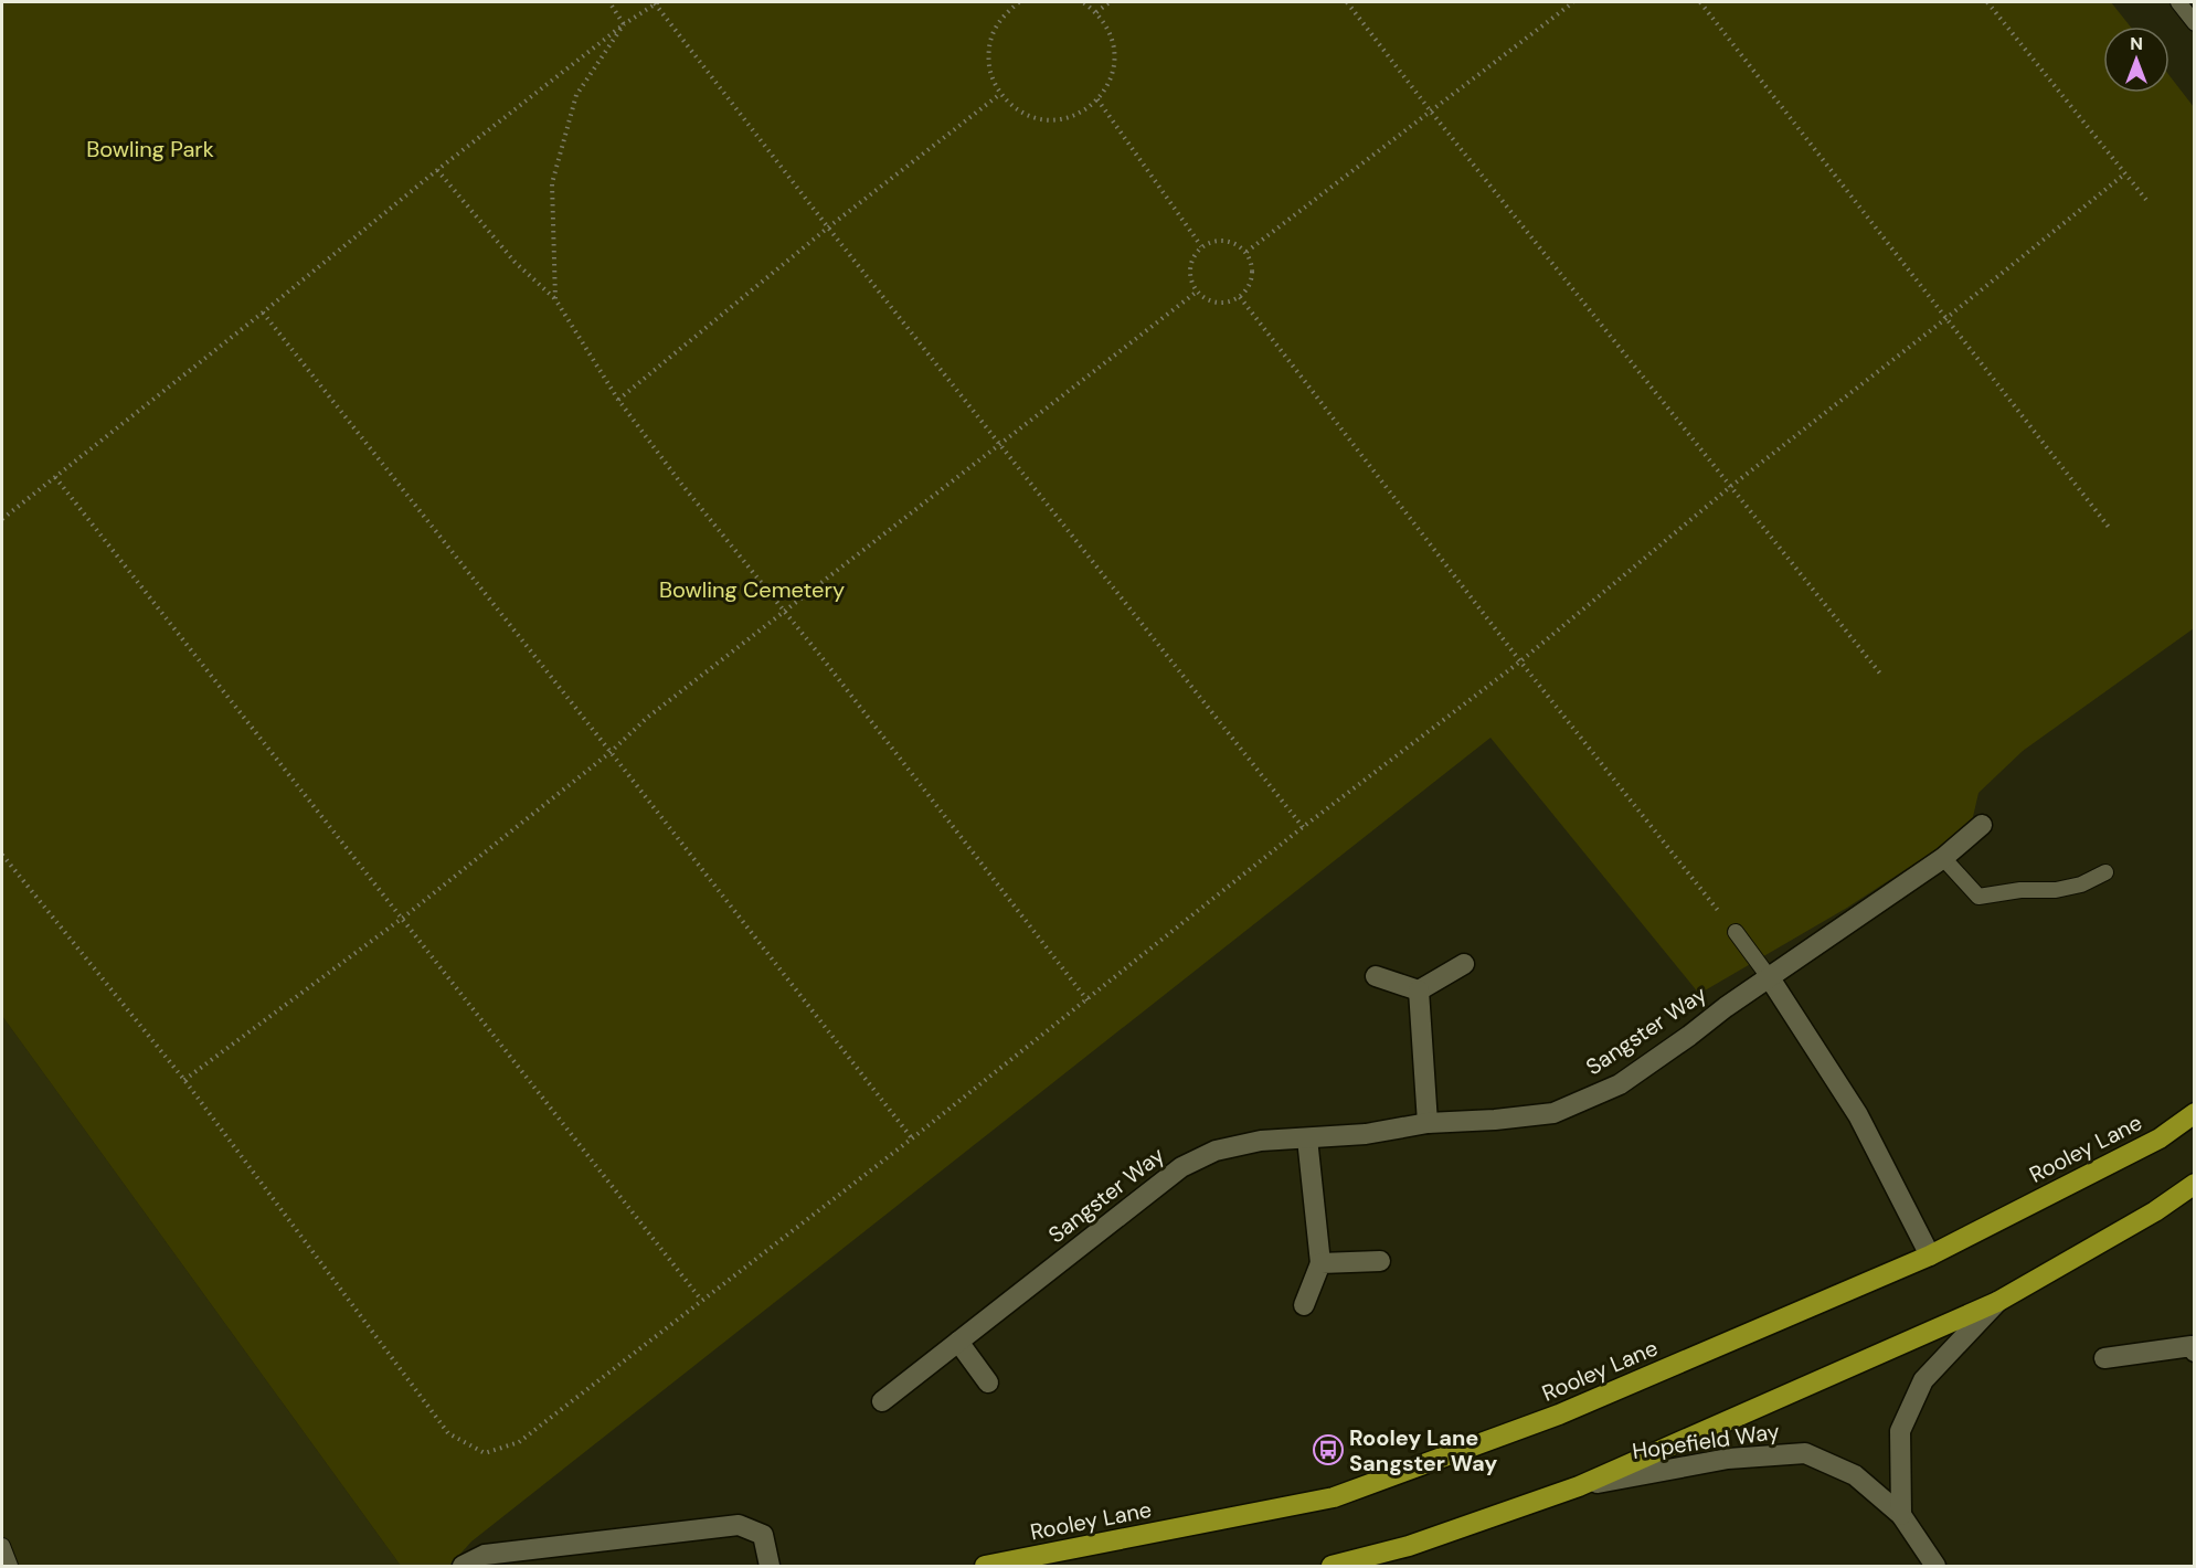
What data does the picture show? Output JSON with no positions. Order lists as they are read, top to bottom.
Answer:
{
  "streets": {
    "highway": ["Rooley Lane"],
    "street": ["Sangster Way", "Hopefield Way"]
  },
  "parks": ["Bowling Park", "Bowling Cemetery"],
  "places": {
    "bus stop": ["Rooley Lane Sangster Way"]
  },
  "north": "top"
}
